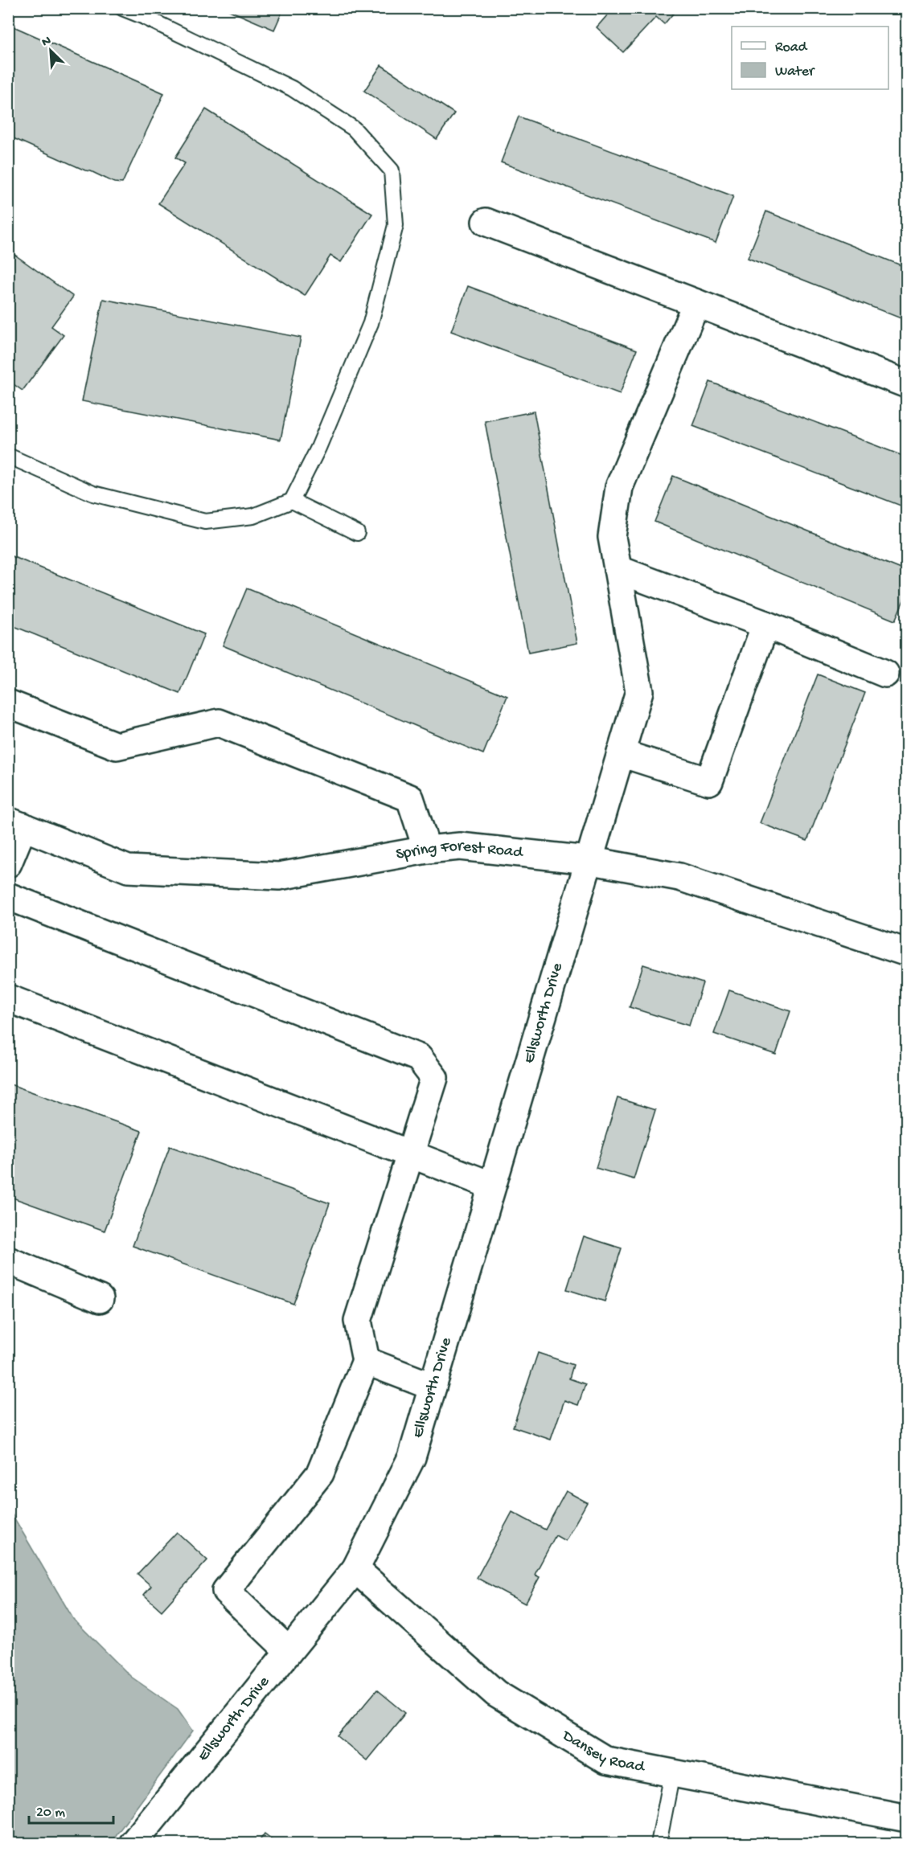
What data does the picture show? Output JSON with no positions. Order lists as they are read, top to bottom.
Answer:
{
  "streets": {
    "street": ["Spring Forest Road", "Ellsworth Drive", "Dansey Road"]
  },
  "crossings": [
    ["Spring Forest Road", "Ellsworth Drive"],
    ["Ellsworth Drive", "Dansey Road"]
  ],
  "legend": ["Road", "Water"],
  "scale_bar": "20 m",
  "north": "top left"
}
